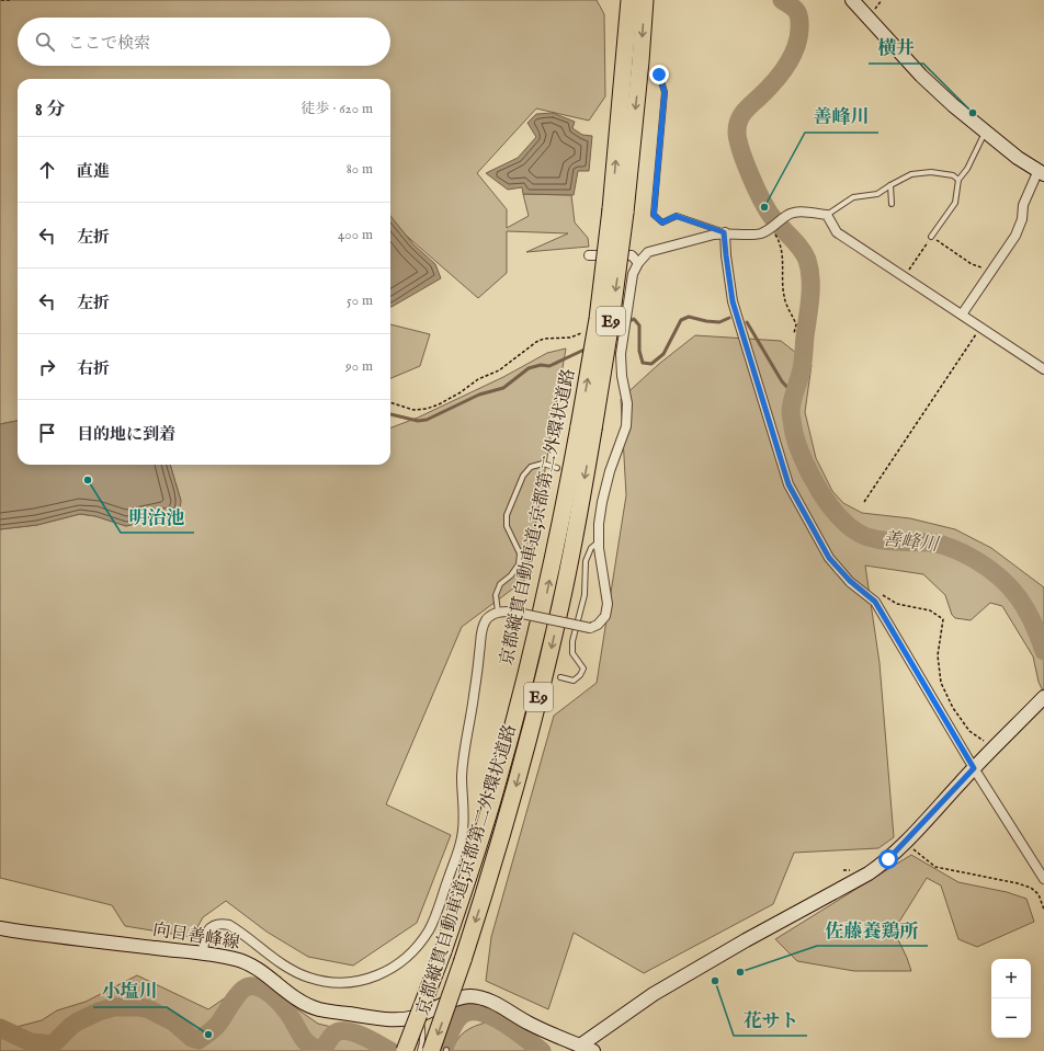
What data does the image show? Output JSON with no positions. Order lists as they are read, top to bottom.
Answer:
{
  "streets": {
    "highway": ["E9", "京都縦貫自動車道;京都第二外環状道路"],
    "main road": ["向日善峰線"]
  },
  "water": ["善峰川"],
  "places": [
    "横井",
    "善峰川",
    "明治池",
    "佐藤養鶏所",
    "花サト",
    "小塩川"
  ],
  "page": {
    "search": "ここで検索",
    "heading": ["8 分", "徒歩 · 620 m"],
    "list": [
      ["直進", "80 m"],
      ["左折", "400 m"],
      ["左折", "50 m"],
      ["右折", "90 m"],
      "目的地に到着"
    ],
    "map_buttons": ["+", "−"]
  }
}
